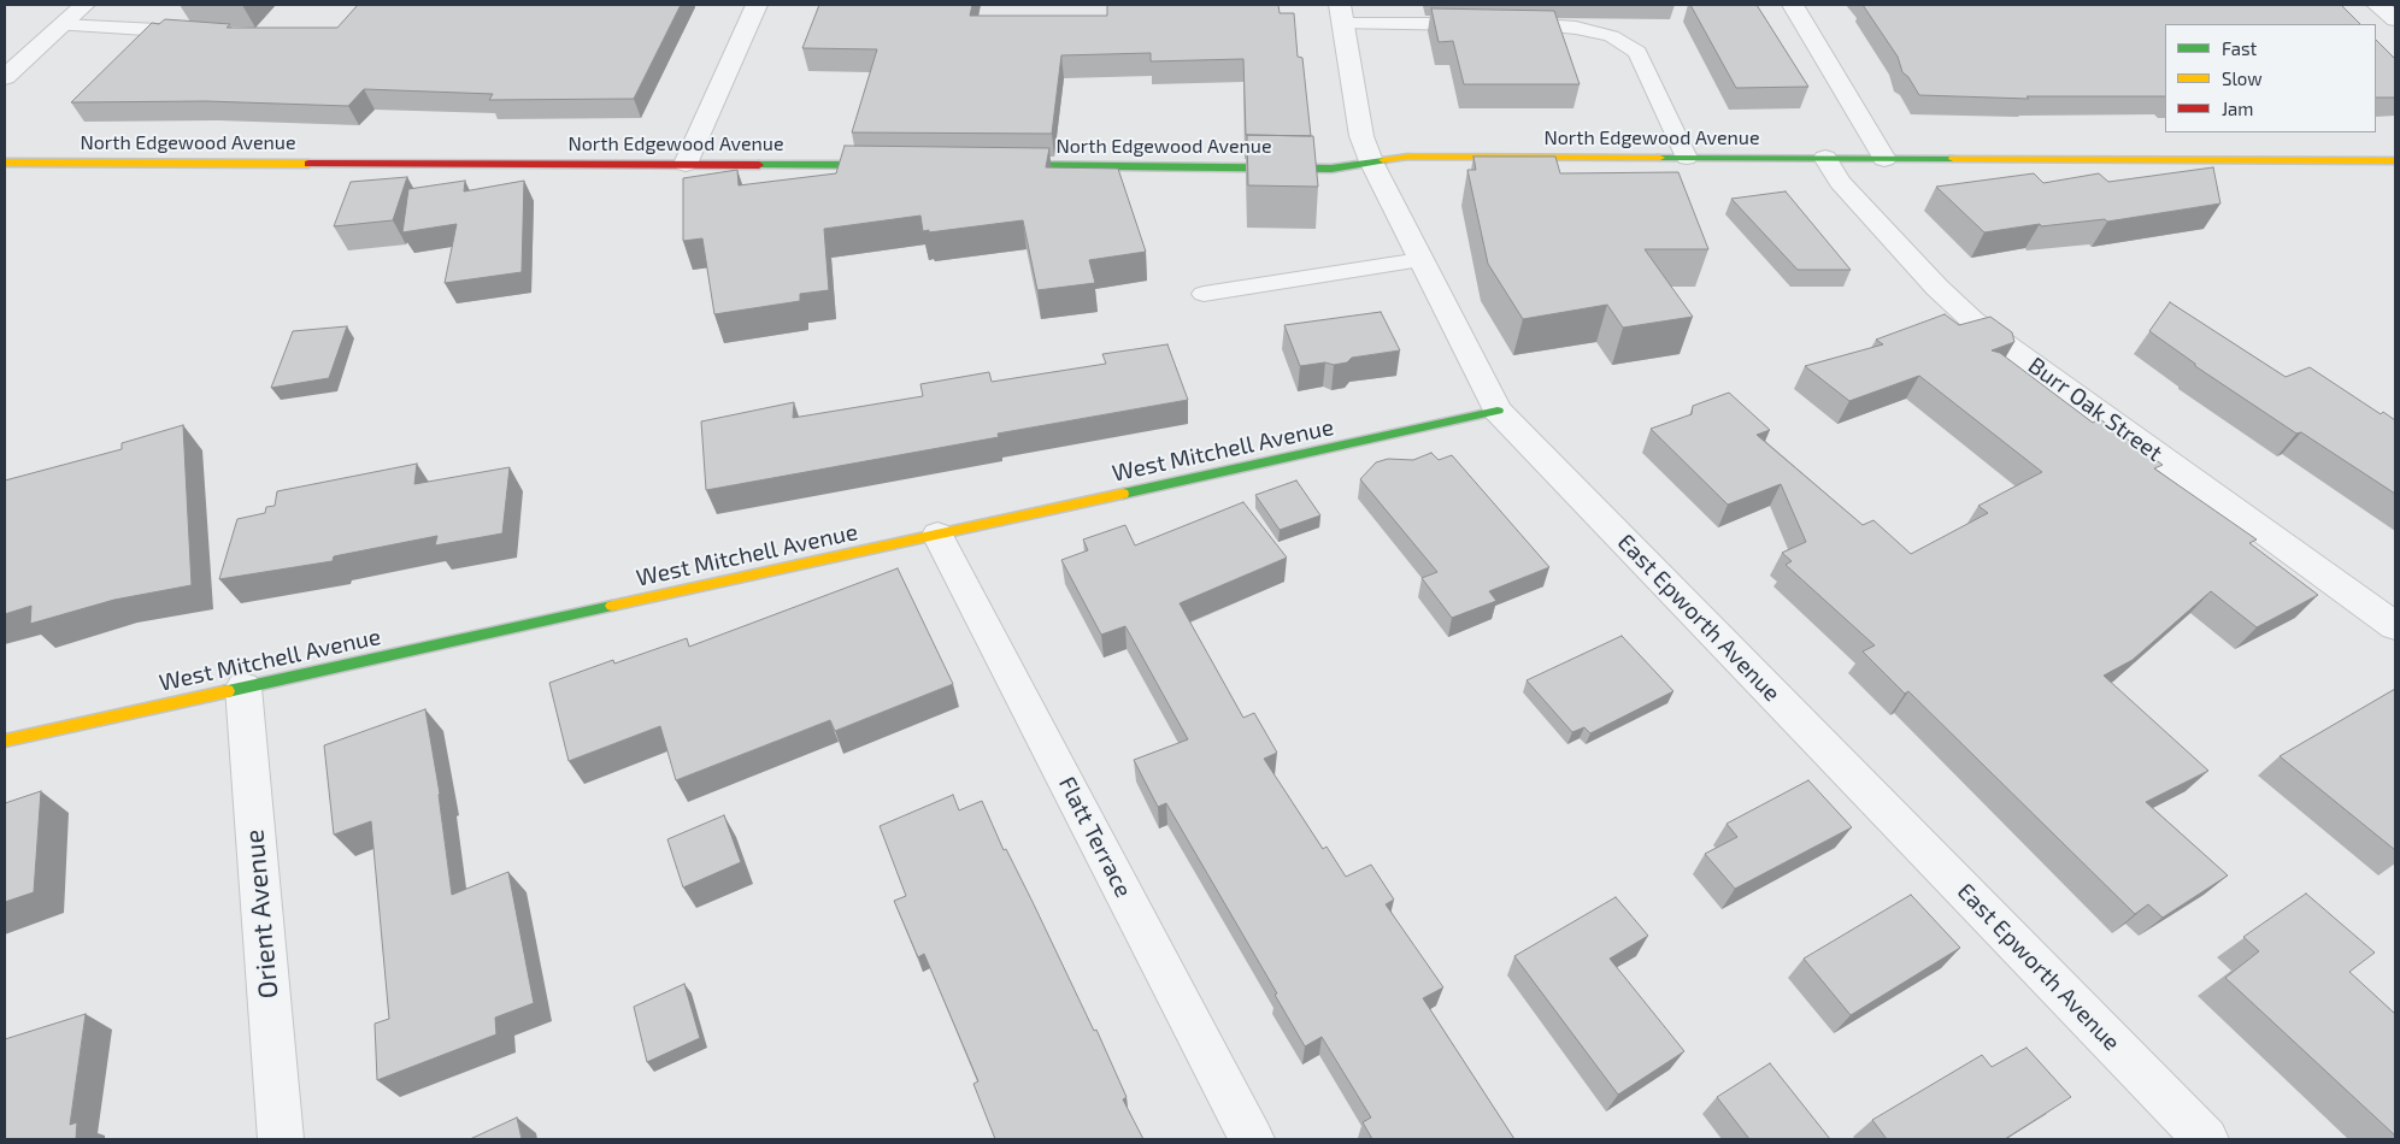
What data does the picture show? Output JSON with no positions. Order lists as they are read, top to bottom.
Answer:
{
  "streets": {
    "street": [
      "North Edgewood Avenue",
      "Burr Oak Street",
      "West Mitchell Avenue",
      "East Epworth Avenue",
      "Flatt Terrace",
      "Orient Avenue"
    ]
  },
  "crossings": [
    ["North Edgewood Avenue", "Burr Oak Street"],
    ["North Edgewood Avenue", "East Epworth Avenue"],
    ["West Mitchell Avenue", "East Epworth Avenue"],
    ["West Mitchell Avenue", "Flatt Terrace"],
    ["West Mitchell Avenue", "Orient Avenue"]
  ],
  "legend": ["Fast", "Slow", "Jam"]
}
